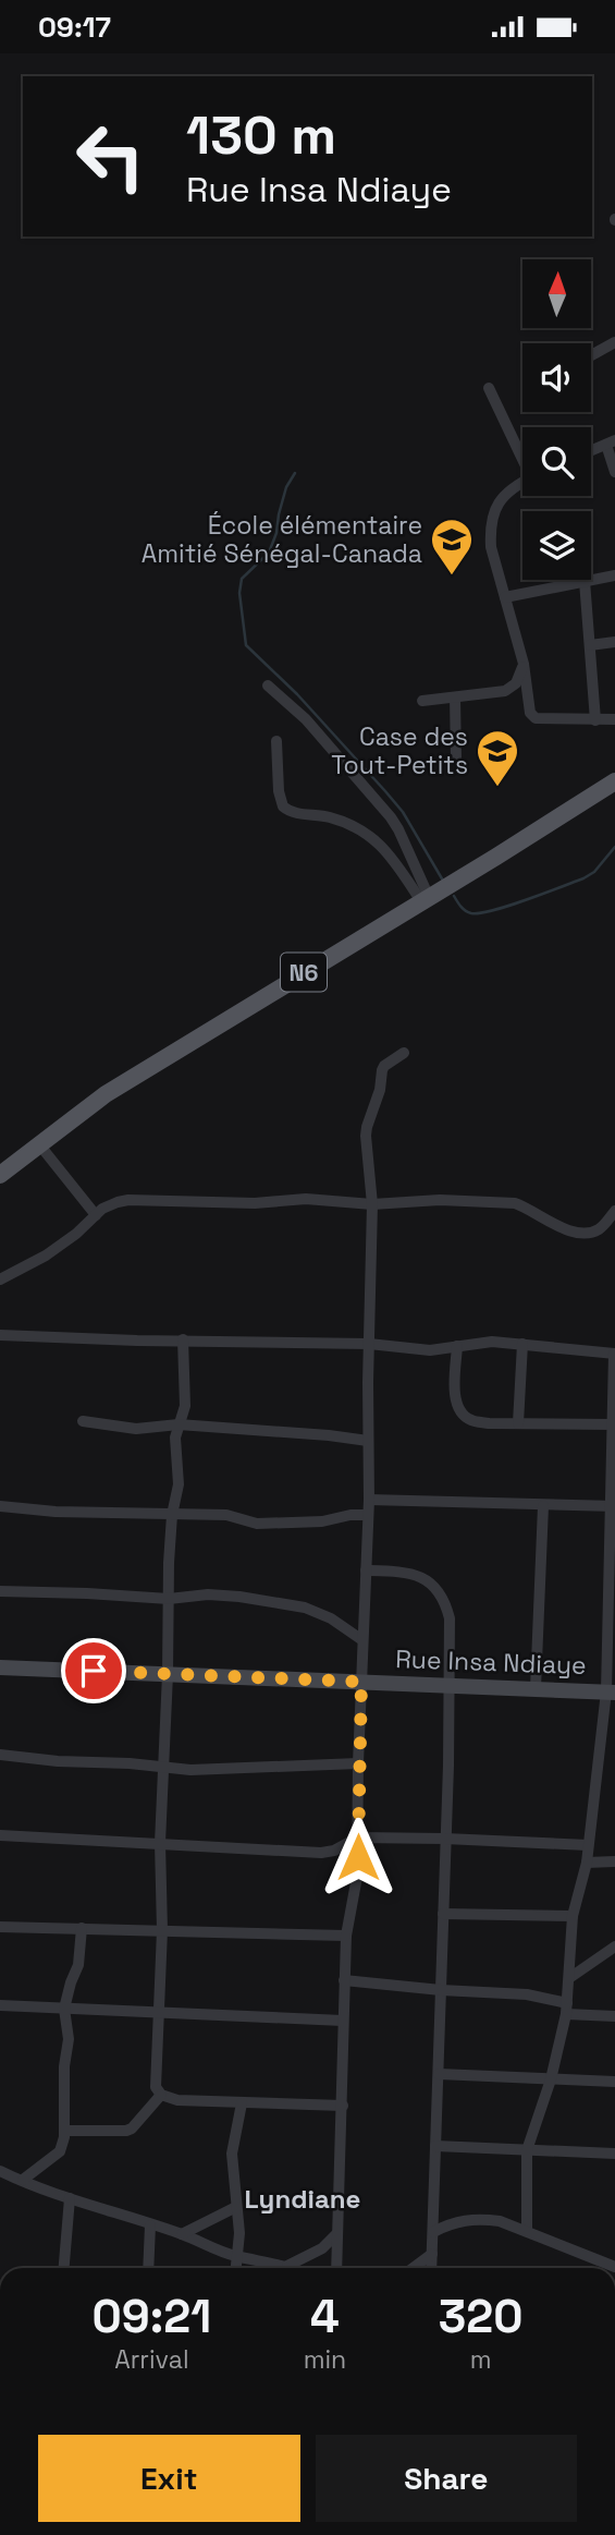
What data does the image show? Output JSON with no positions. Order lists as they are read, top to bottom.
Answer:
{
  "streets": {
    "main road": ["N6", "Rue Insa Ndiaye"]
  },
  "districts": ["Lyndiane"],
  "places": {
    "school or university": ["École élémentaire Amitié Sénégal-Canada", "Case des Tout-Petits"]
  },
  "north": "top",
  "page": {
    "status": "09:17",
    "turn": ["130 m", "Rue Insa Ndiaye"],
    "eta": [
      "09:21",
      "Arrival",
      "4",
      "min",
      "320",
      "m"
    ],
    "buttons": ["Exit", "Share"]
  }
}
